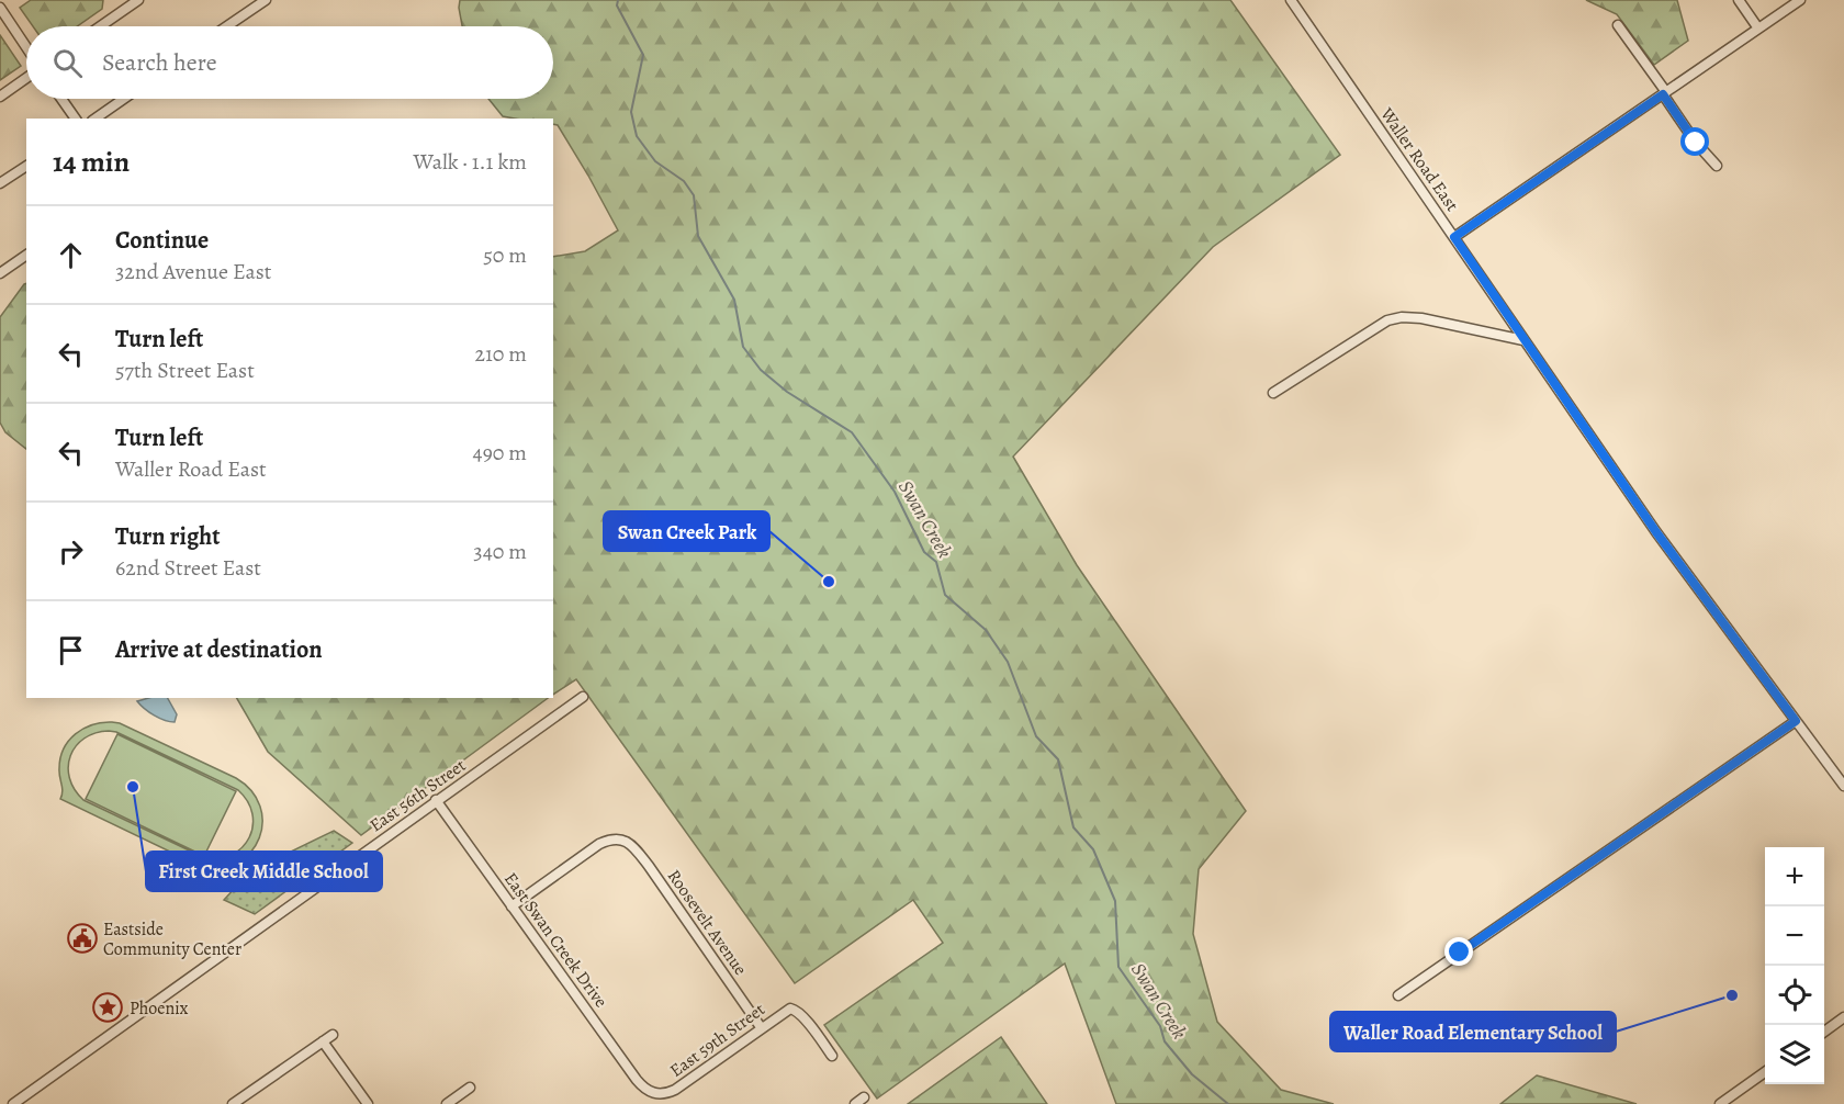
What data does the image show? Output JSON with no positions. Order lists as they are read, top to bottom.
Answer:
{
  "streets": {
    "street": [
      "Waller Road East",
      "East 56th Street",
      "Roosevelt Avenue",
      "East Swan Creek Drive",
      "East 59th Street"
    ]
  },
  "crossings": [
    ["East 56th Street", "East Swan Creek Drive"],
    ["Roosevelt Avenue", "East Swan Creek Drive"],
    ["Roosevelt Avenue", "East 59th Street"],
    ["East Swan Creek Drive", "East 59th Street"]
  ],
  "water": ["Swan Creek"],
  "places": {
    "other": ["Swan Creek Park", "First Creek Middle School", "Waller Road Elementary School"],
    "public building": ["Eastside Community Center"],
    "place": ["Phoenix"]
  },
  "page": {
    "search": "Search here",
    "heading": ["14 min", "Walk · 1.1 km"],
    "list": [
      ["Continue", "32nd Avenue East", "50 m"],
      ["Turn left", "57th Street East", "210 m"],
      ["Turn left", "Waller Road East", "490 m"],
      ["Turn right", "62nd Street East", "340 m"],
      "Arrive at destination"
    ],
    "map_buttons": ["+", "−"]
  }
}
